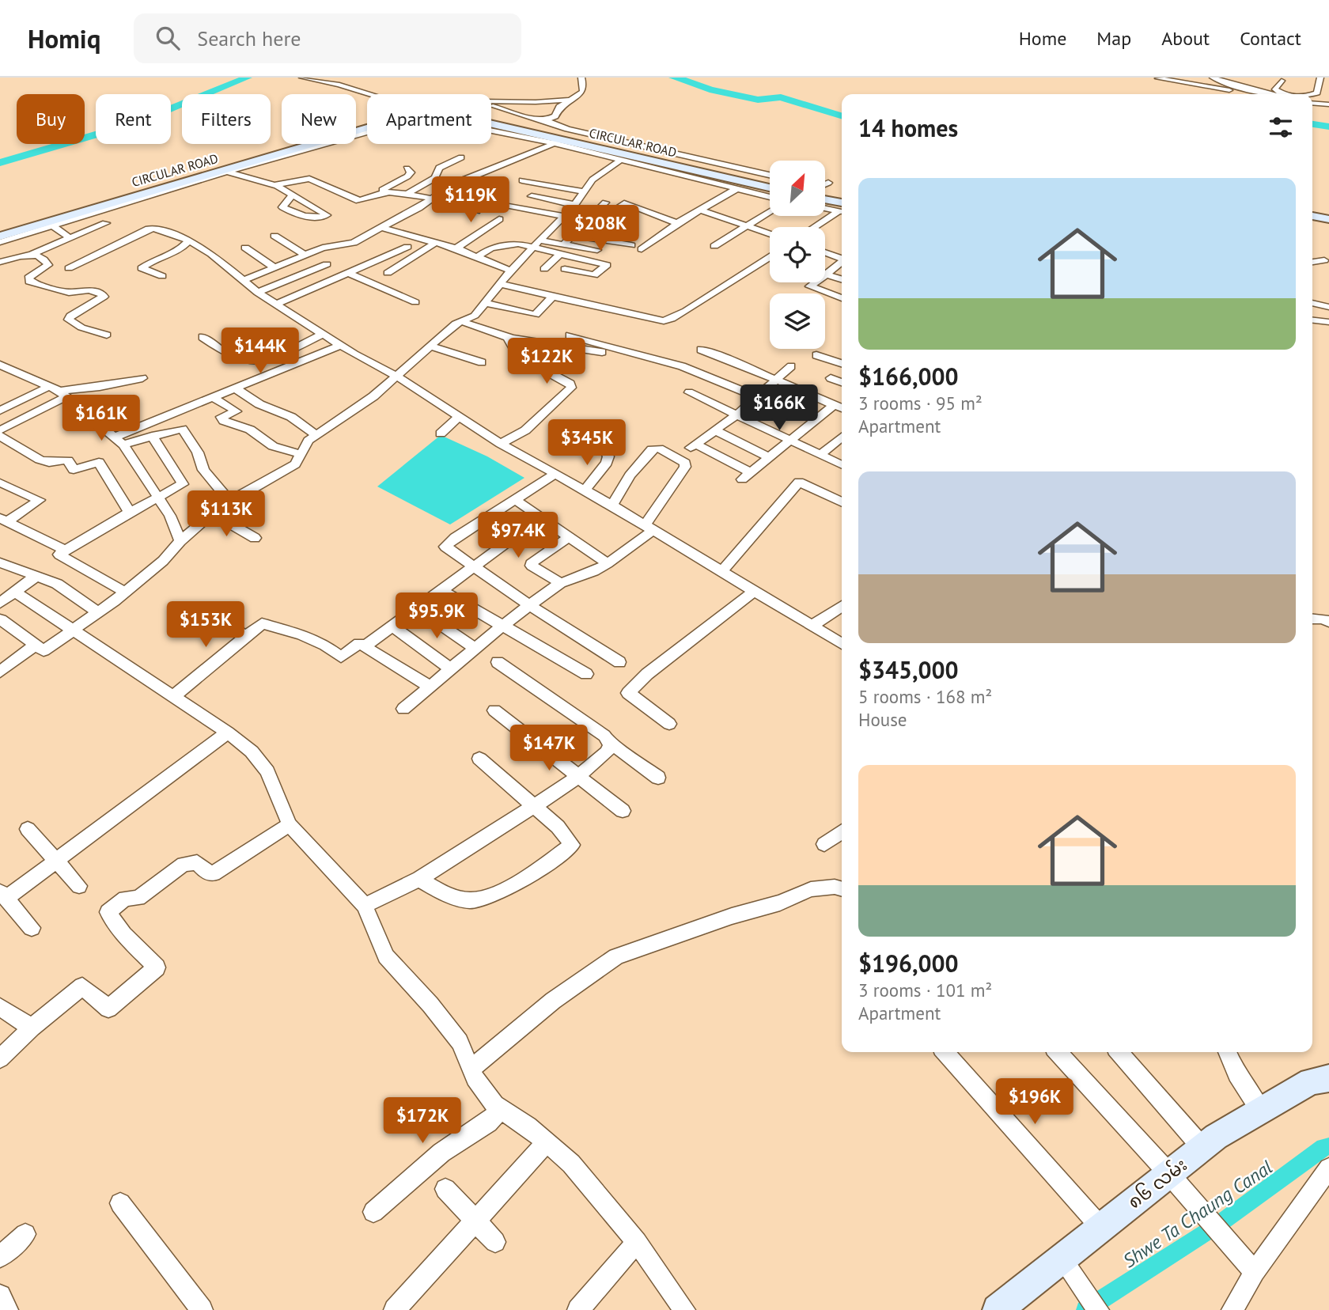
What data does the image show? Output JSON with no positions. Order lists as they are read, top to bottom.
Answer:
{
  "streets": {
    "main road": ["CIRCULAR ROAD", "၈၆ လမ်း"]
  },
  "water": ["Shwe Ta Chaung Canal"],
  "north": "top right",
  "page": {
    "header": "Homiq",
    "search": "Search here",
    "nav": [
      "Home",
      "Map",
      "About",
      "Contact"
    ],
    "chip": [
      "Buy",
      "Rent",
      "Filters",
      "New",
      "Apartment"
    ],
    "heading": "14 homes",
    "list": [
      {
        "name": "$166,000",
        "note": "3 rooms · 95 m² · Apartment"
      },
      {
        "name": "$345,000",
        "note": "5 rooms · 168 m² · House"
      },
      {
        "name": "$196,000",
        "note": "3 rooms · 101 m² · Apartment"
      }
    ],
    "price": [
      "$119K",
      "$208K",
      "$144K",
      "$122K",
      "$166K",
      "$161K",
      "$345K",
      "$113K",
      "$97.4K",
      "$95.9K",
      "$153K",
      "$147K",
      "$196K",
      "$172K"
    ]
  }
}
